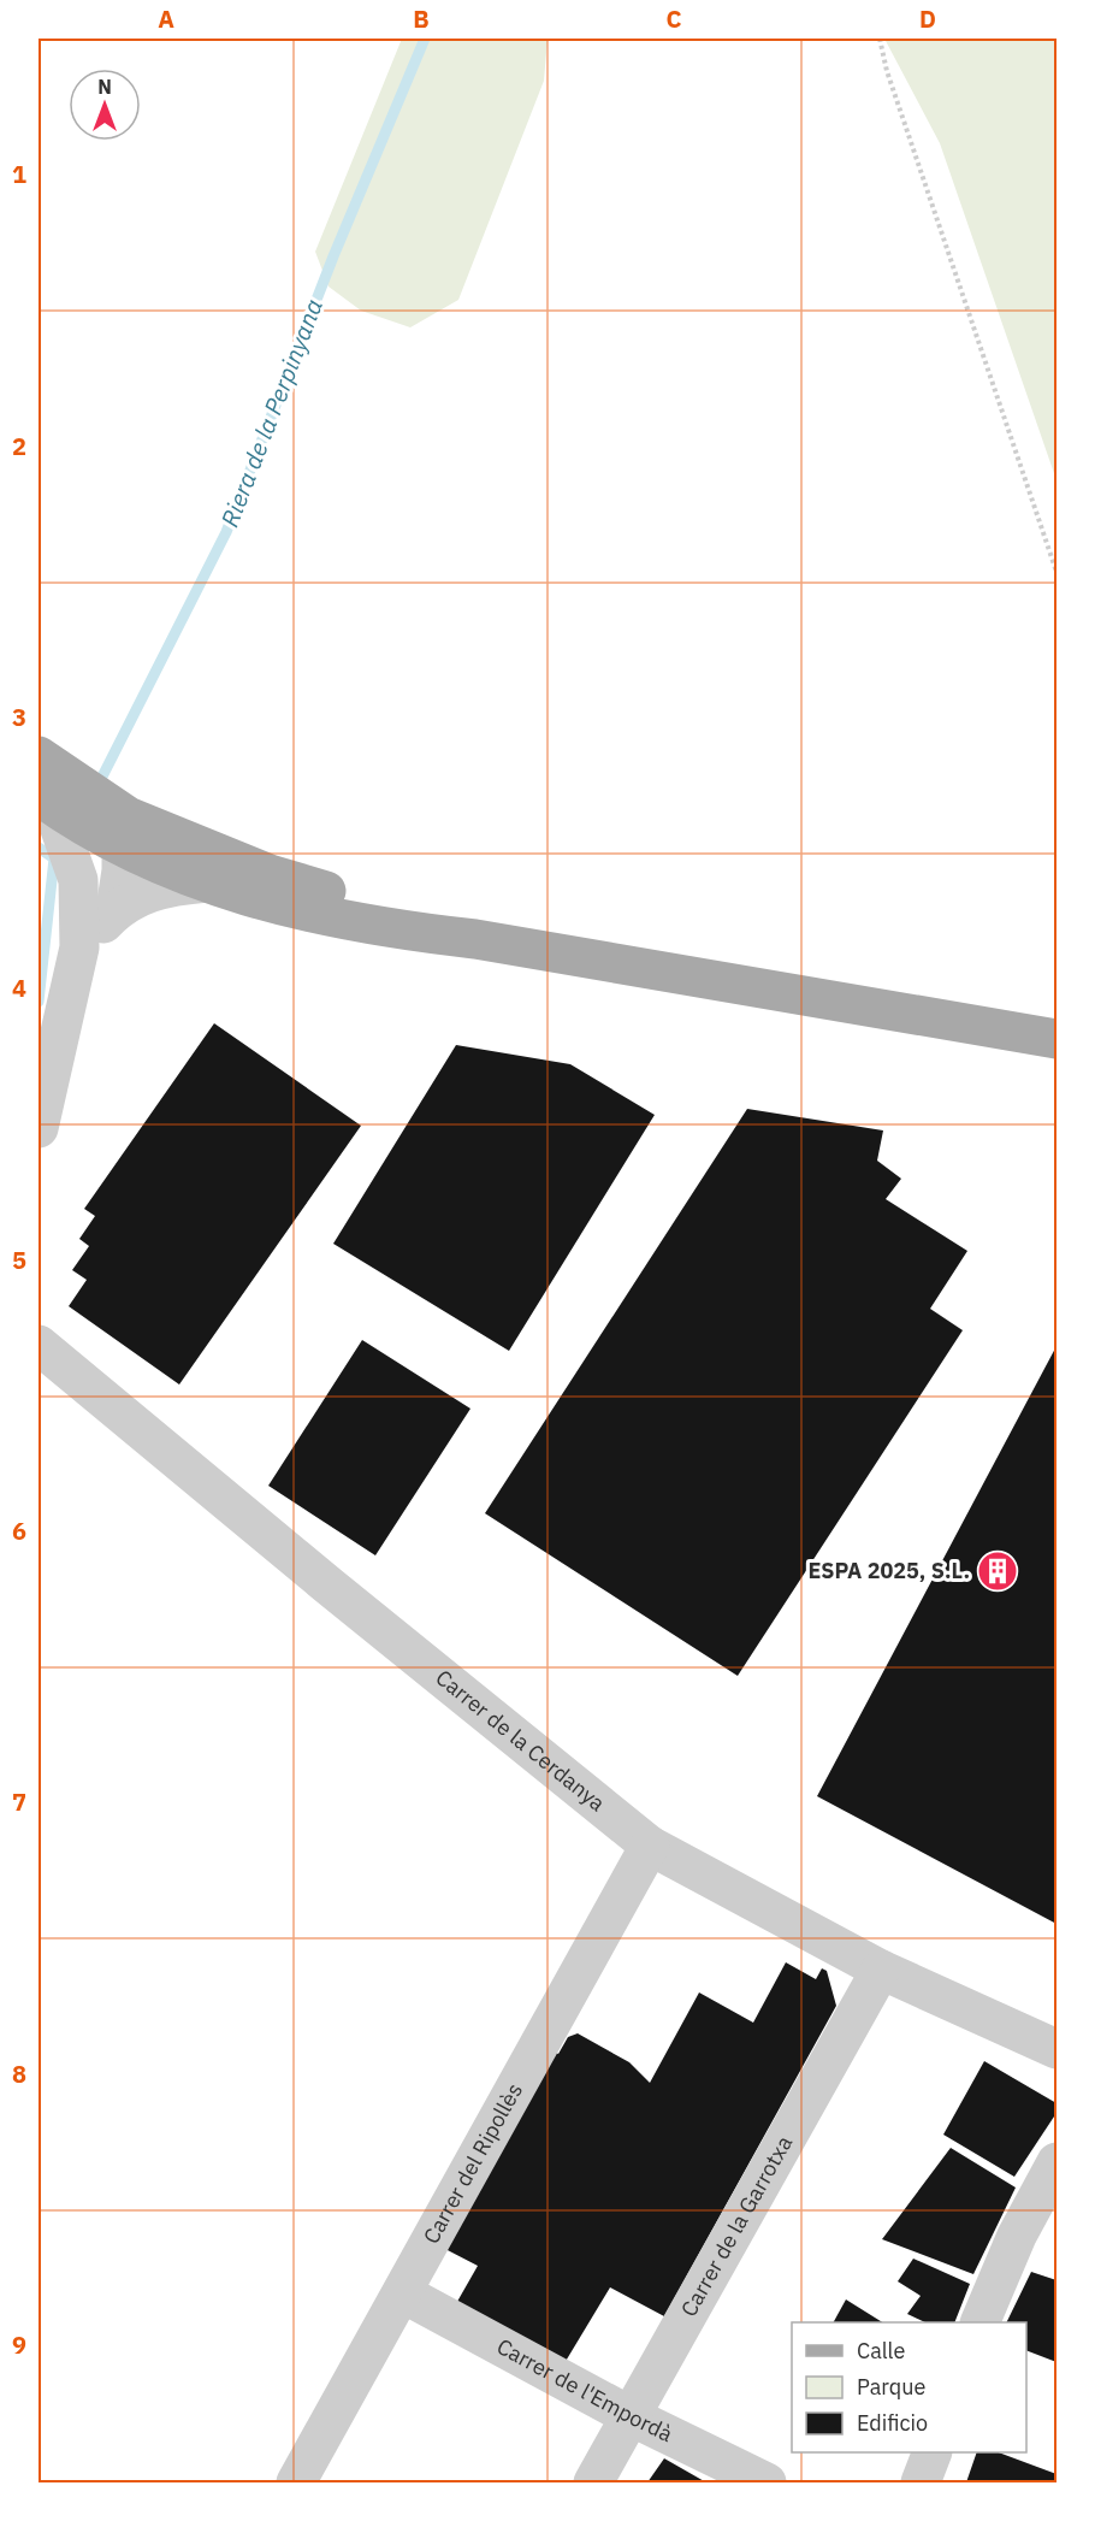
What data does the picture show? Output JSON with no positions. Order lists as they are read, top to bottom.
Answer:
{
  "streets": {
    "street": [
      "Carrer de la Cerdanya",
      "Carrer del Ripollès",
      "Carrer de la Garrotxa",
      "Carrer de l'Empordà"
    ]
  },
  "crossings": [
    ["Carrer de la Cerdanya", "Carrer del Ripollès"],
    ["Carrer de la Cerdanya", "Carrer de la Garrotxa"],
    ["Carrer del Ripollès", "Carrer de l'Empordà"],
    ["Carrer de la Garrotxa", "Carrer de l'Empordà"]
  ],
  "water": ["Riera de la Perpinyana"],
  "places": {
    "building": ["ESPA 2025, S.L."]
  },
  "legend": ["Calle", "Parque", "Edificio"],
  "north": "top",
  "grid": {
    "columns": [
      "A",
      "B",
      "C",
      "D"
    ],
    "rows": [
      "1",
      "2",
      "3",
      "4",
      "5",
      "6",
      "7",
      "8",
      "9"
    ]
  }
}
